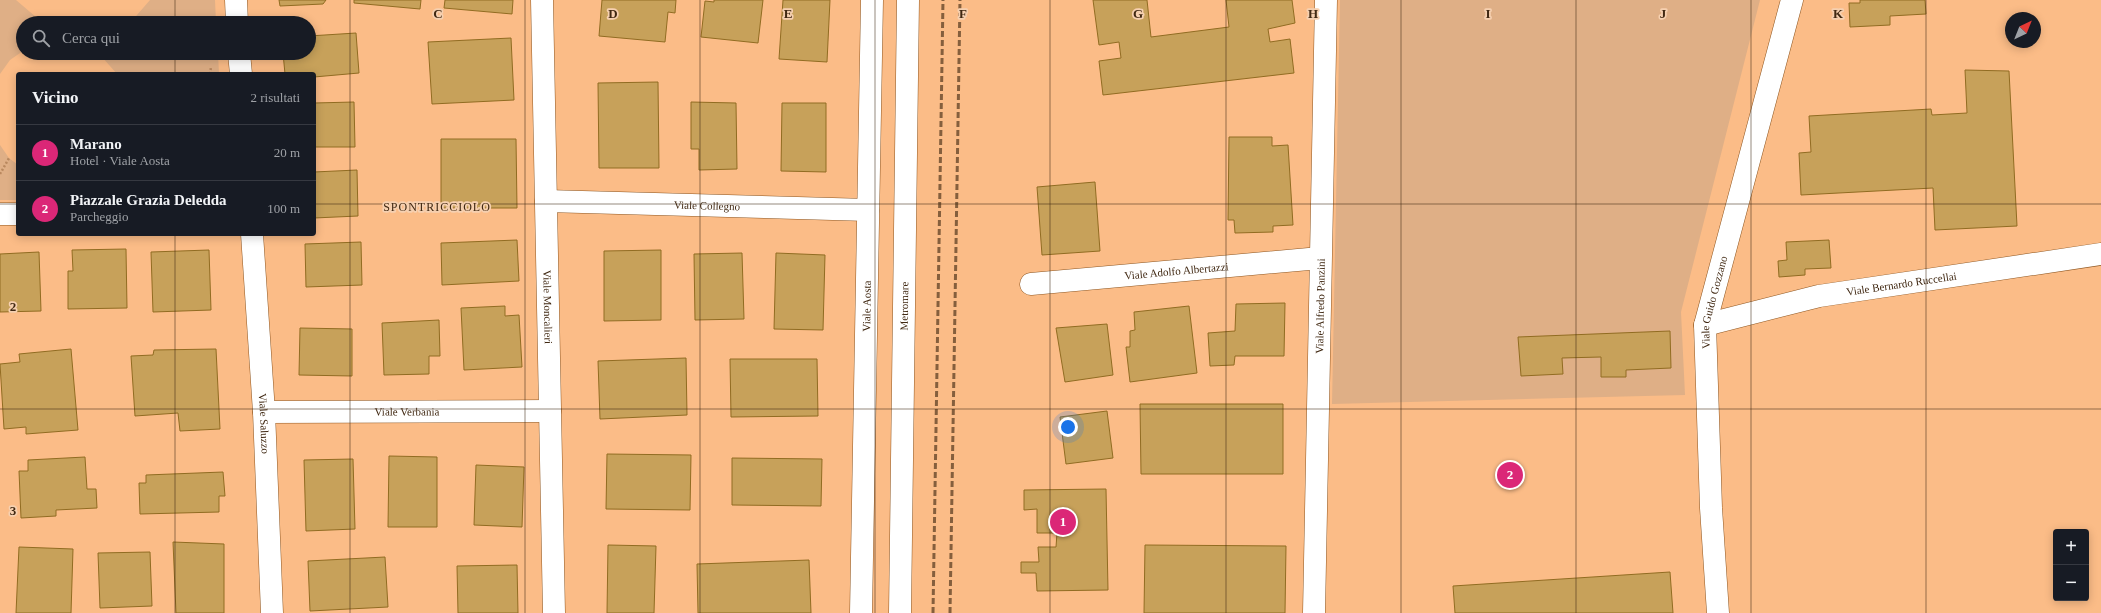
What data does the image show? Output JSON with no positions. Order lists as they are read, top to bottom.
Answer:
{
  "streets": {
    "street": [
      "Viale Collegno",
      "Viale Adolfo Albertazzi",
      "Viale Bernardo Ruccellai",
      "Viale Guido Gozzano",
      "Metromare",
      "Viale Moncalieri",
      "Viale Aosta",
      "Viale Alfredo Panzini",
      "Viale Verbania",
      "Viale Saluzzo"
    ]
  },
  "crossings": [
    ["Viale Collegno", "Viale Moncalieri"],
    ["Viale Collegno", "Viale Aosta"],
    ["Viale Adolfo Albertazzi", "Viale Alfredo Panzini"],
    ["Viale Bernardo Ruccellai", "Viale Guido Gozzano"],
    ["Viale Moncalieri", "Viale Verbania"],
    ["Viale Verbania", "Viale Saluzzo"]
  ],
  "districts": ["SPONTRICCIOLO"],
  "north": "top right",
  "page": {
    "search": "Cerca qui",
    "heading": ["Vicino", "2 risultati"],
    "list": [
      {
        "mark": "1",
        "name": "Marano",
        "note": "Hotel · Viale Aosta",
        "value": "20 m"
      },
      {
        "mark": "2",
        "name": "Piazzale Grazia Deledda",
        "note": "Parcheggio",
        "value": "100 m"
      }
    ],
    "pins": ["2", "1"],
    "map_buttons": ["+", "−"]
  },
  "grid": {
    "columns": [
      "C",
      "D",
      "E",
      "F",
      "G",
      "H",
      "I",
      "J",
      "K"
    ],
    "rows": ["2", "3"]
  }
}
